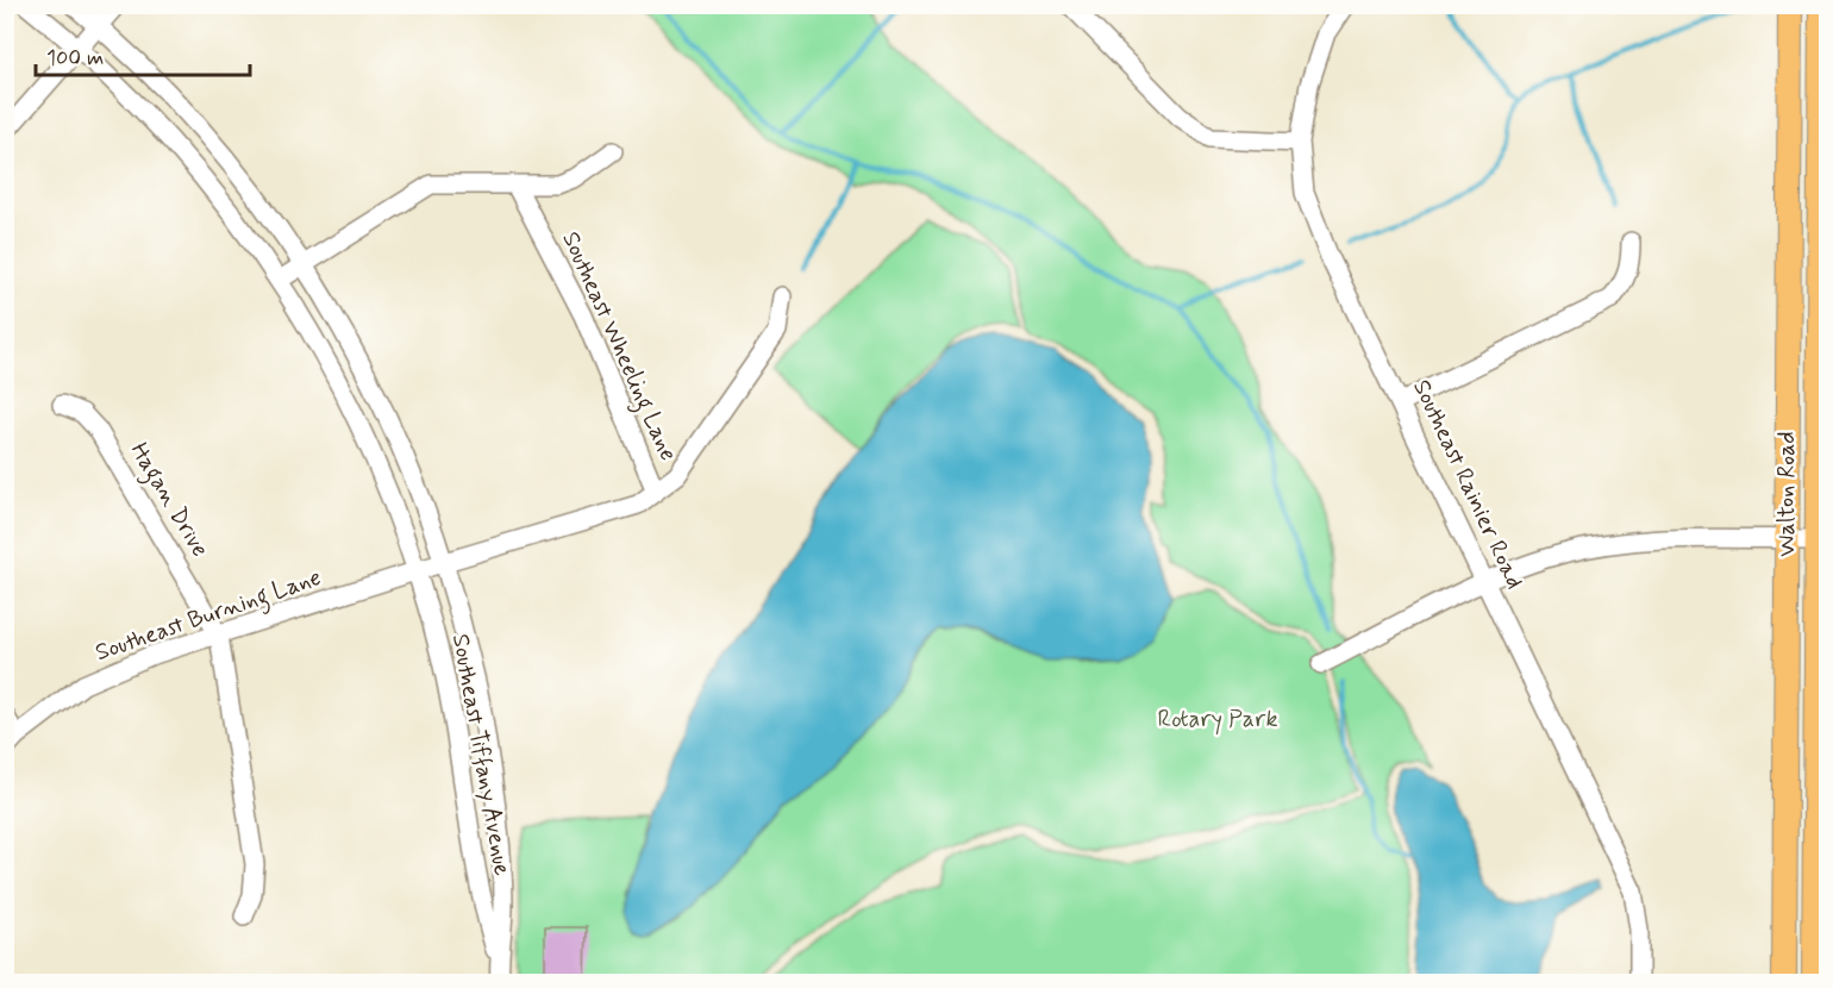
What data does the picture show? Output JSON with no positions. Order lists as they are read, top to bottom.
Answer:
{
  "streets": {
    "main road": ["Walton Road"],
    "street": [
      "Southeast Wheeling Lane",
      "Southeast Rainier Road",
      "Hagan Drive",
      "Southeast Burning Lane",
      "Southeast Tiffany Avenue"
    ]
  },
  "crossings": [
    ["Southeast Wheeling Lane", "Southeast Burning Lane"],
    ["Hagan Drive", "Southeast Burning Lane"],
    ["Southeast Burning Lane", "Southeast Tiffany Avenue"]
  ],
  "parks": ["Rotary Park"],
  "scale_bar": "100 m"
}
